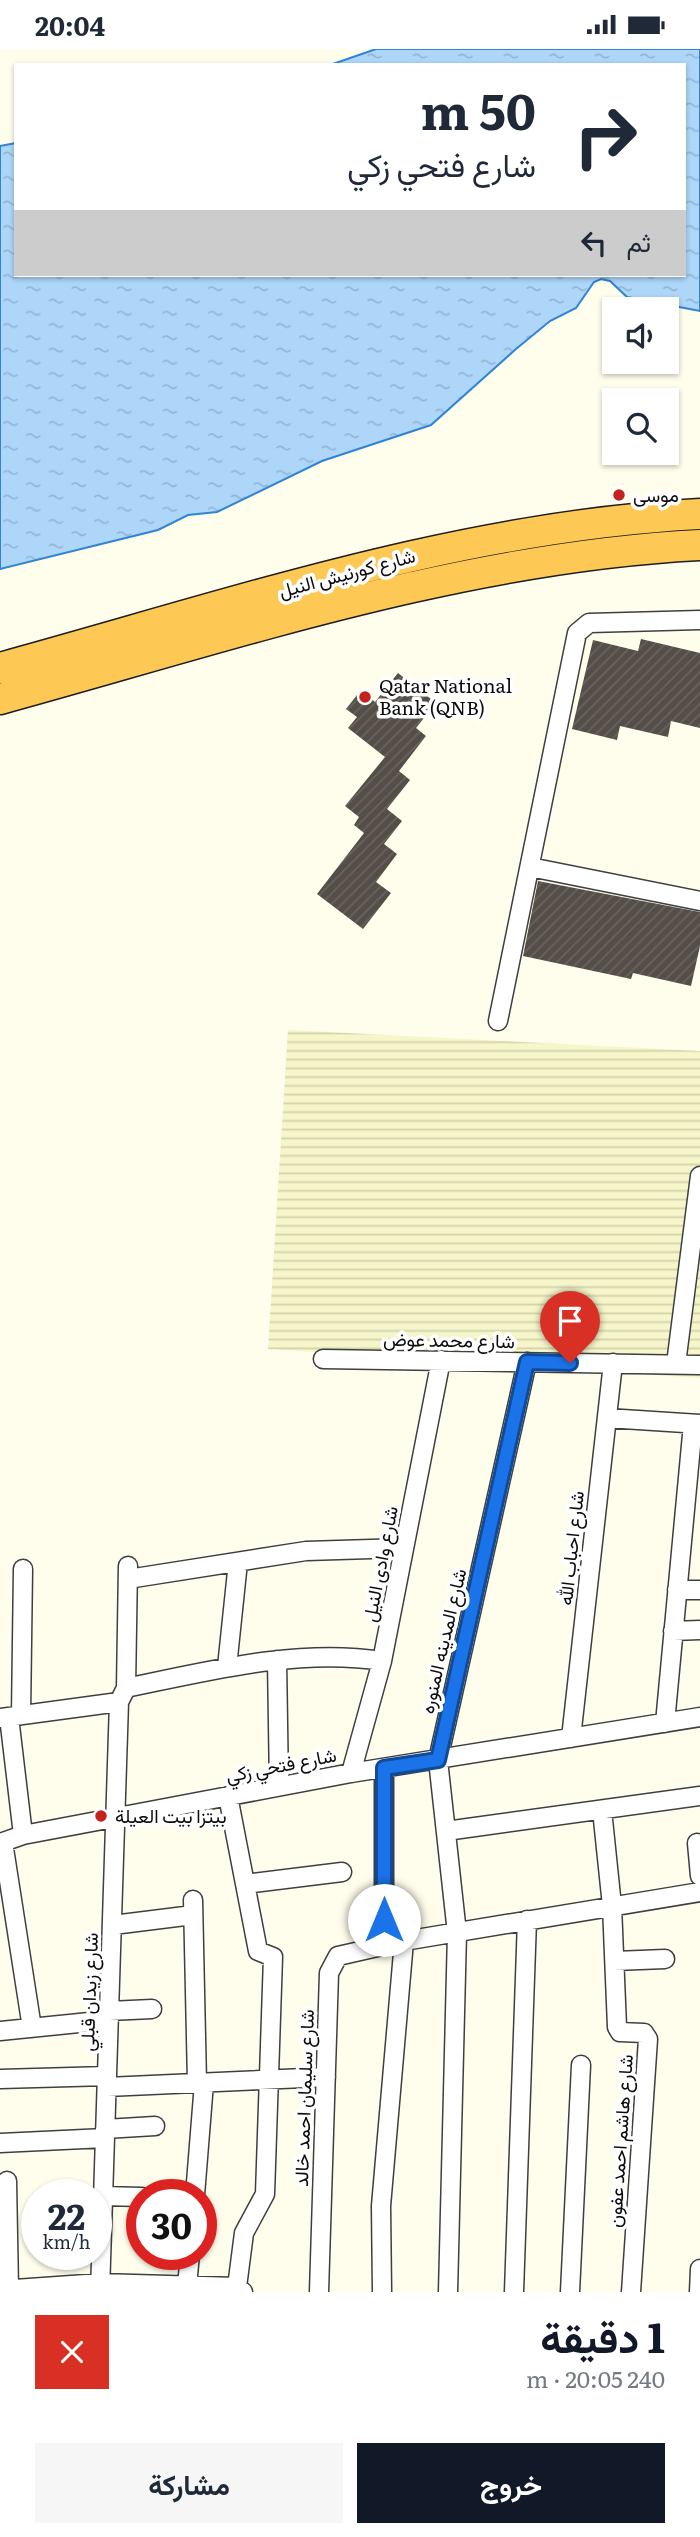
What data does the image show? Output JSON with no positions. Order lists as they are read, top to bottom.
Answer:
{
  "streets": {
    "highway": ["شارع كورنيش النيل"],
    "street": [
      "شارع محمد عوض",
      "شارع احباب الله",
      "شارع وادى النيل",
      "شارع المدينه المنوره",
      "شارع فتحي زكي",
      "شارع زيدان قبلي",
      "شارع سليمان احمد خالد",
      "شارع هاشم احمد عفون"
    ]
  },
  "crossings": [
    ["شارع محمد عوض", "شارع احباب الله"],
    ["شارع محمد عوض", "شارع وادى النيل"],
    ["شارع محمد عوض", "شارع المدينه المنوره"],
    ["شارع احباب الله", "شارع فتحي زكي"],
    ["شارع وادى النيل", "شارع فتحي زكي"],
    ["شارع المدينه المنوره", "شارع فتحي زكي"],
    ["شارع فتحي زكي", "شارع زيدان قبلي"]
  ],
  "places": ["موسى", "Qatar National Bank (QNB)", "بيتزا بيت العيلة"],
  "page": {
    "status": "20:04",
    "turn": ["50 m", "شارع فتحي زكي"],
    "then": "ثم",
    "speed": "22 km/h",
    "limit": "30",
    "heading": ["1 دقيقة", "240 m · 20:05"],
    "buttons": ["خروج", "مشاركة"]
  }
}
